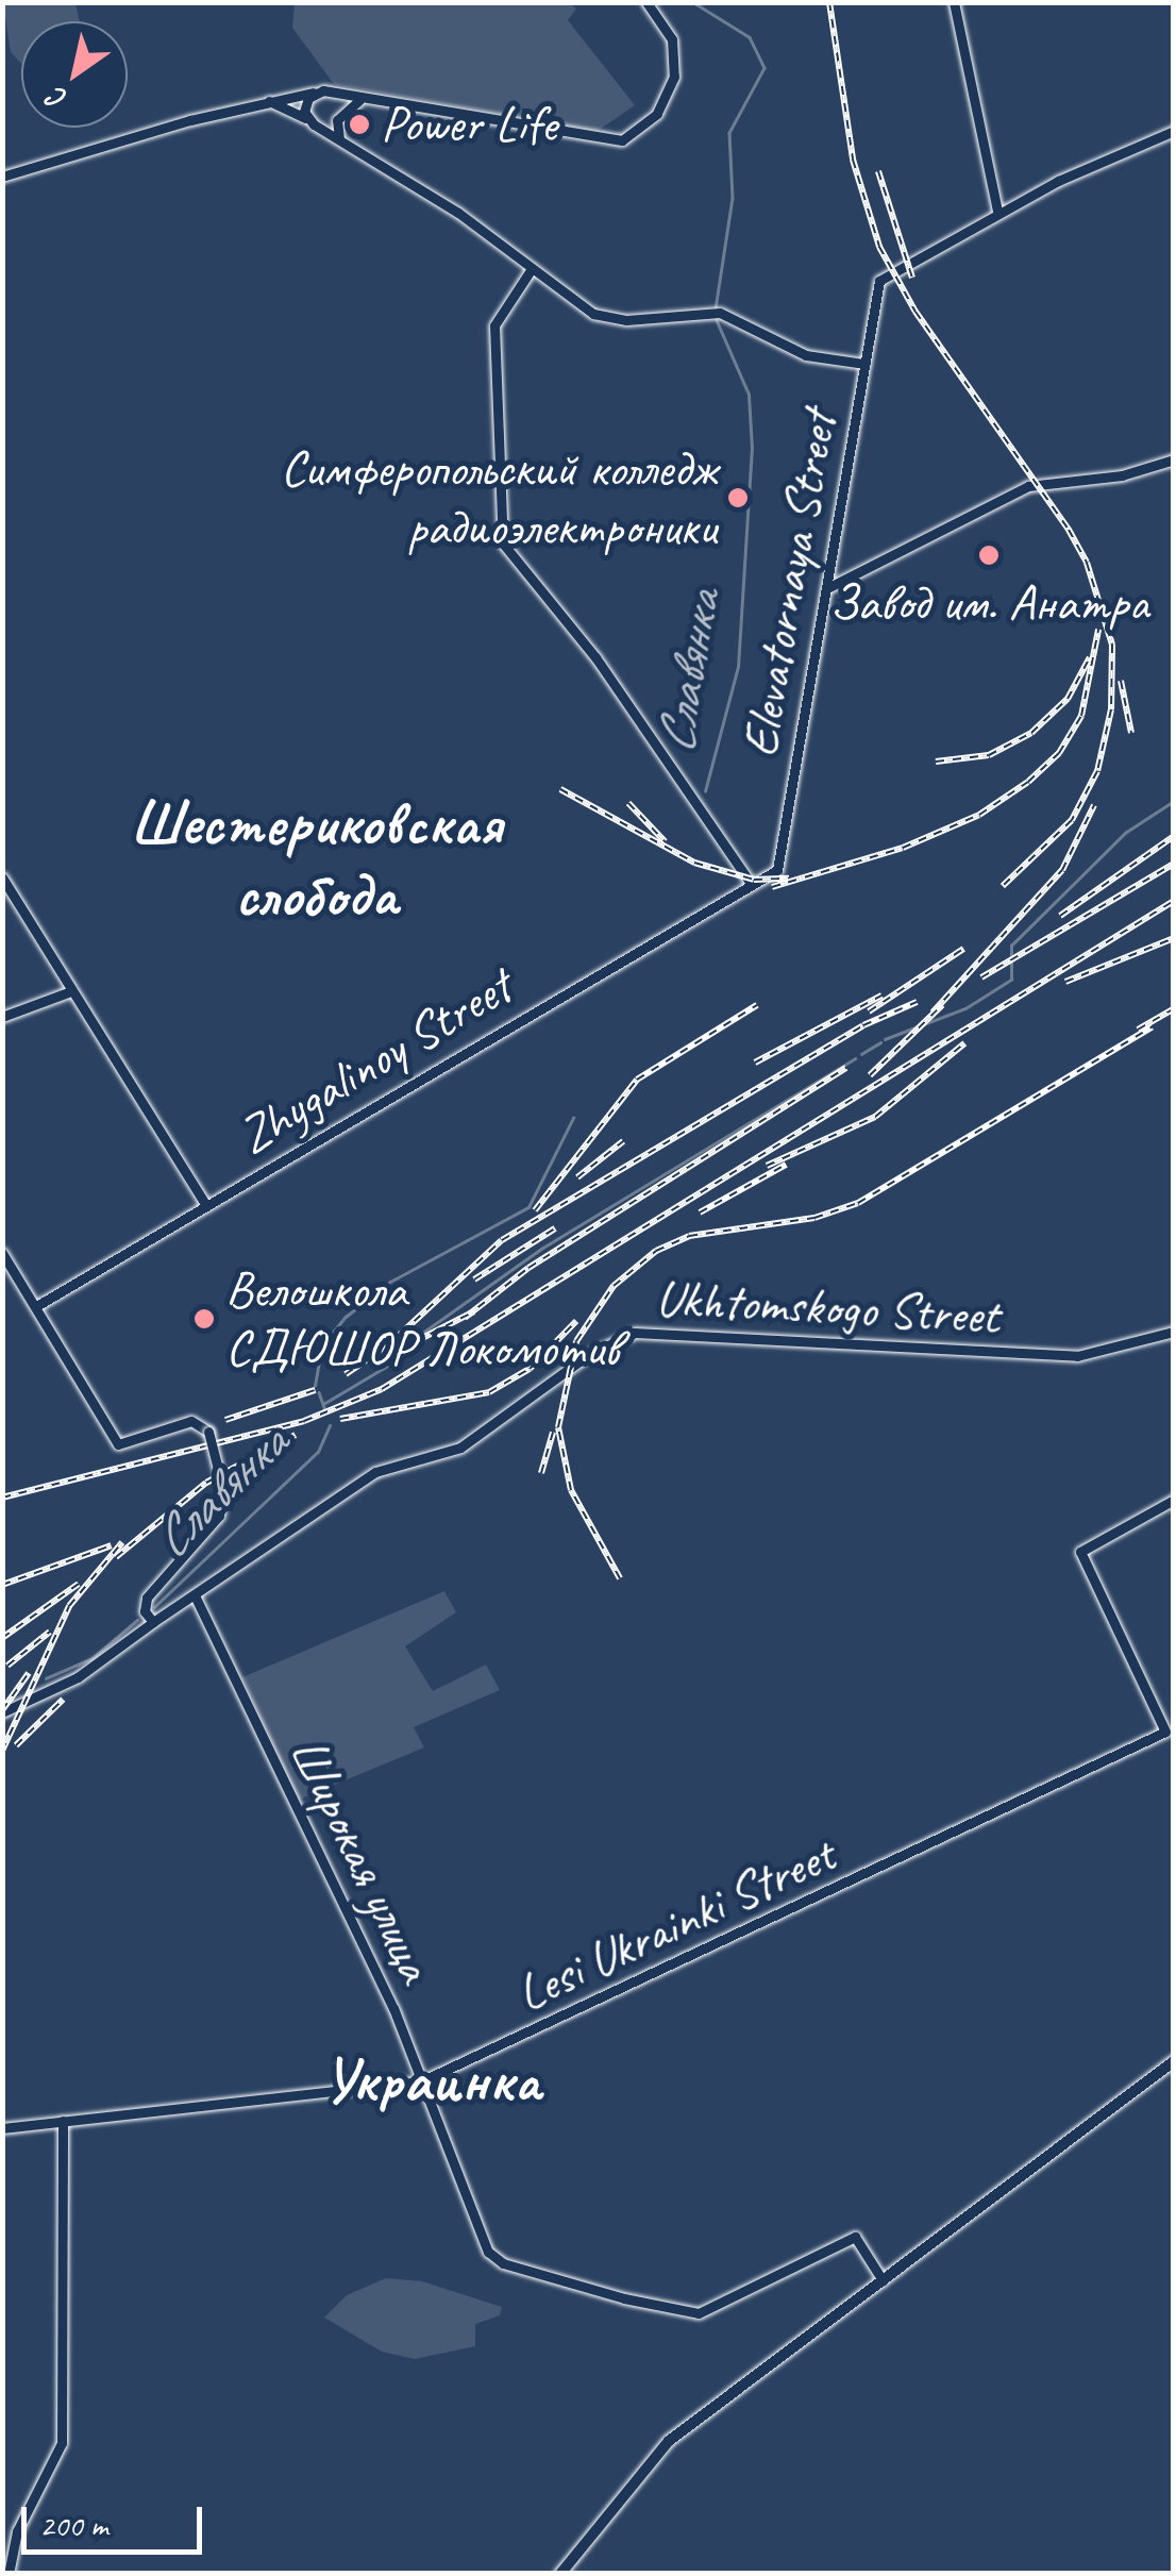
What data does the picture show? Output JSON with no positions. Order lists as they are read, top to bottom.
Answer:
{
  "streets": {
    "main road": [
      "Elevatornaya Street",
      "Zhygalinoy Street",
      "Ukhtomskogo Street",
      "Широкая улица",
      "Lesi Ukrainki Street"
    ]
  },
  "crossings": [
    ["Elevatornaya Street", "Zhygalinoy Street"],
    ["Ukhtomskogo Street", "Широкая улица"],
    ["Широкая улица", "Lesi Ukrainki Street"]
  ],
  "districts": ["Шестериковская слобода", "Украинка"],
  "water": ["Славянка"],
  "places": [
    "Power Life",
    "Симферопольский колледж радиоэлектроники",
    "Завод им. Анатра",
    "Велошкола СДЮШОР Локомотив"
  ],
  "scale_bar": "200 m",
  "north": "bottom left"
}
